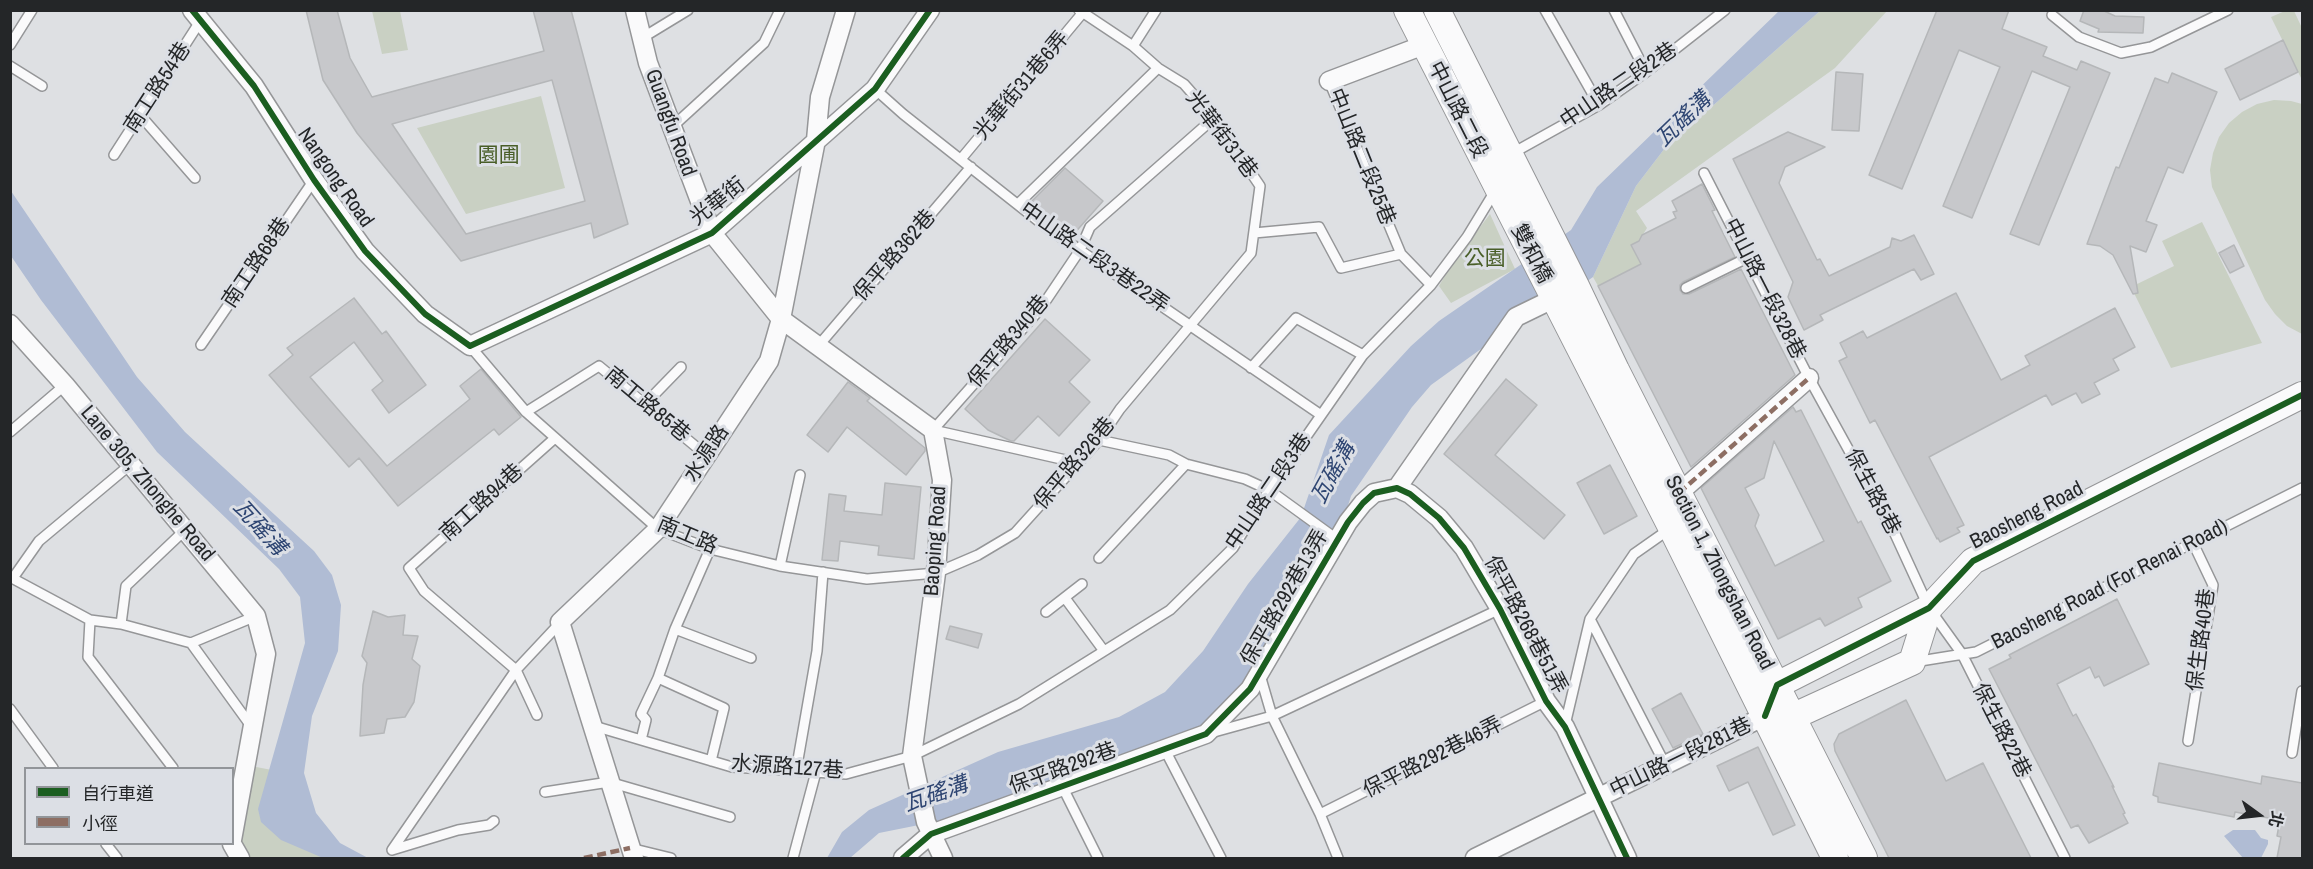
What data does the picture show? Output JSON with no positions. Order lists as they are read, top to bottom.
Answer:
{
  "streets": {
    "street": [
      "中山路二段",
      "Guangfu Road",
      "中山路二段25巷",
      "Nangong Road",
      "光華街",
      "雙和橋",
      "中山路一段328巷",
      "水源路",
      "Lane 305, Zhonghe Road",
      "Baosheng Road",
      "Baoping Road",
      "Section 1, Zhongshan Road",
      "保平路292巷13弄",
      "保平路268巷51弄",
      "中山路一段281巷",
      "保平路292巷"
    ],
    "lane": [
      "光華街31巷6弄",
      "中山路二段2巷",
      "南工路54巷",
      "光華街31巷",
      "保平路362巷",
      "中山路二段3巷22弄",
      "南工路68巷",
      "保平路340巷",
      "南工路85巷",
      "保平路326巷",
      "中山路二段3巷",
      "保生路5巷",
      "南工路94巷",
      "南工路",
      "Baosheng Road (For Renai Road)",
      "保生路40巷",
      "保生路22巷",
      "保平路292巷46弄",
      "水源路127巷"
    ]
  },
  "crossings": [
    ["光華街31巷6弄", "光華街31巷"],
    ["光華街31巷6弄", "中山路二段3巷22弄"],
    ["中山路二段2巷", "中山路二段"],
    ["中山路二段2巷", "雙和橋"],
    ["中山路二段2巷", "中山路二段3巷"],
    ["南工路54巷", "Nangong Road"],
    ["中山路二段", "中山路二段25巷"],
    ["中山路二段", "雙和橋"],
    ["中山路二段", "中山路二段3巷"],
    ["Guangfu Road", "光華街"],
    ["光華街31巷", "中山路二段3巷22弄"],
    ["光華街31巷", "保平路340巷"],
    ["光華街31巷", "保平路326巷"],
    ["中山路二段25巷", "中山路二段3巷"],
    ["Nangong Road", "光華街"],
    ["Nangong Road", "南工路68巷"],
    ["Nangong Road", "南工路"],
    ["光華街", "中山路二段3巷22弄"],
    ["光華街", "水源路"],
    ["光華街", "南工路"],
    ["雙和橋", "中山路二段3巷"],
    ["雙和橋", "Section 1, Zhongshan Road"],
    ["保平路362巷", "中山路二段3巷22弄"],
    ["中山路二段3巷22弄", "保平路340巷"],
    ["中山路二段3巷22弄", "保平路326巷"],
    ["中山路二段3巷22弄", "中山路二段3巷"],
    ["中山路一段328巷", "保生路5巷"],
    ["中山路一段328巷", "Section 1, Zhongshan Road"],
    ["保平路340巷", "Baoping Road"],
    ["南工路85巷", "水源路"],
    ["南工路85巷", "南工路"],
    ["水源路", "南工路"],
    ["保平路326巷", "南工路"],
    ["保平路326巷", "Baoping Road"],
    ["中山路二段3巷", "Baoping Road"],
    ["中山路二段3巷", "水源路127巷"],
    ["保生路5巷", "Baosheng Road"],
    ["保生路5巷", "保生路22巷"],
    ["南工路94巷", "南工路"],
    ["Baosheng Road", "Section 1, Zhongshan Road"],
    ["Baosheng Road", "Baosheng Road (For Renai Road)"],
    ["Baosheng Road", "保生路22巷"],
    ["南工路", "Baoping Road"],
    ["Baoping Road", "水源路127巷"],
    ["Baosheng Road (For Renai Road)", "保生路40巷"],
    ["Baosheng Road (For Renai Road)", "保生路22巷"],
    ["保平路292巷13弄", "保平路268巷51弄"],
    ["保平路292巷13弄", "保平路292巷"],
    ["保平路268巷51弄", "保平路292巷46弄"],
    ["保平路268巷51弄", "中山路一段281巷"],
    ["保平路268巷51弄", "保平路292巷"]
  ],
  "water": ["瓦磘溝"],
  "parks": ["園圃", "公園"],
  "legend": ["自行車道", "小徑"],
  "north": "right"
}
